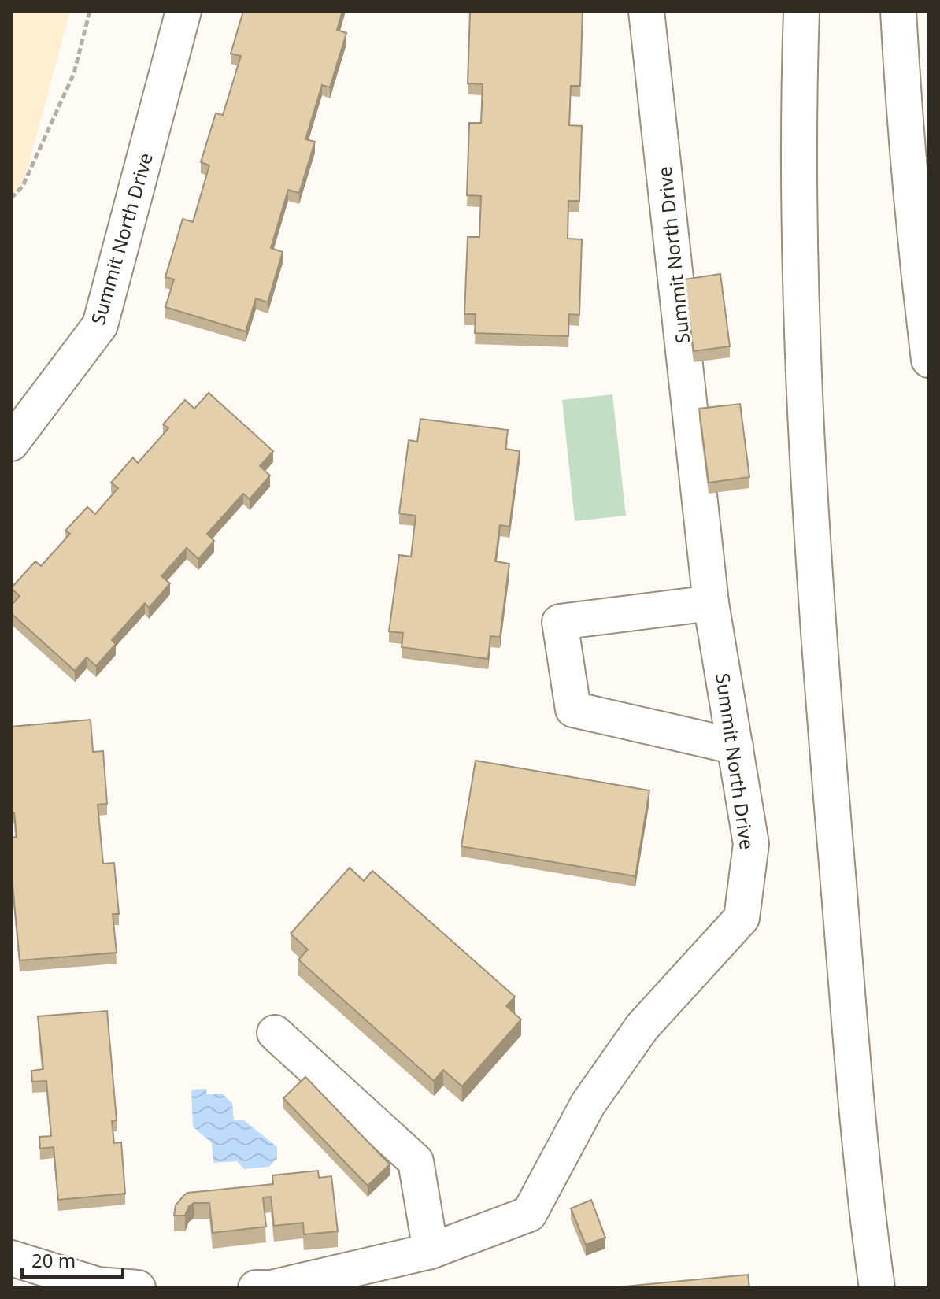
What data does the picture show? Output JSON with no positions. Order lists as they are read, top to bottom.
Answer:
{
  "streets": {
    "main road": ["Summit North Drive"]
  },
  "scale_bar": "20 m"
}
